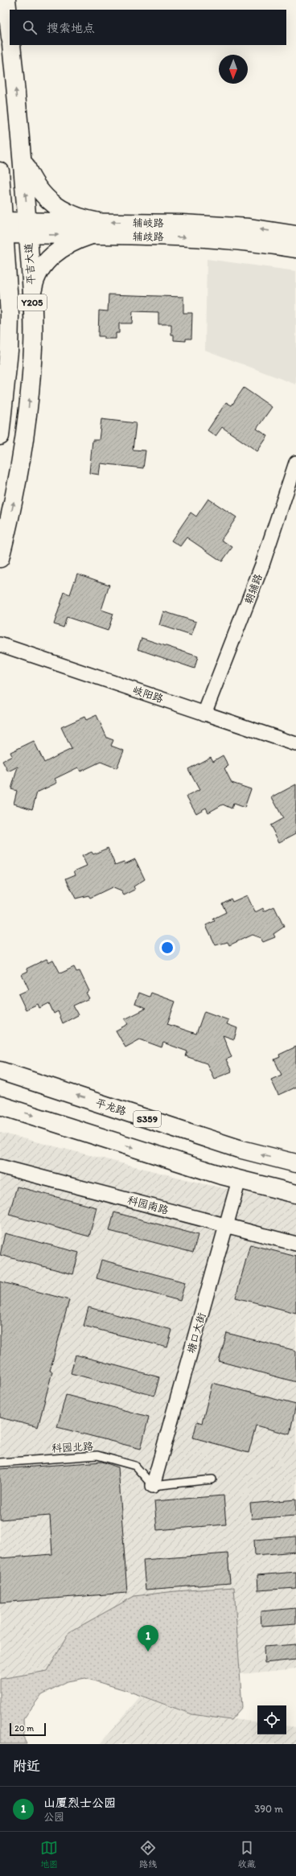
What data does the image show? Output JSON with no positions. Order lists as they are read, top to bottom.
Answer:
{
  "streets": {
    "main road": [
      "辅岐路",
      "辅歧路",
      "平吉大道",
      "Y205",
      "平龙路",
      "S359"
    ],
    "street": [
      "朝辅路",
      "岐阳路",
      "科园南路",
      "塘口大街"
    ],
    "lane": ["科园北路"]
  },
  "crossings": [
    ["辅岐路", "辅歧路"],
    ["辅歧路", "平吉大道"],
    ["朝辅路", "岐阳路"],
    ["科园南路", "塘口大街"],
    ["塘口大街", "科园北路"]
  ],
  "one_way": ["辅岐路", "辅歧路"],
  "scale_bar": "20 m",
  "north": "bottom",
  "page": {
    "search": "搜索地点",
    "pins": "1",
    "scale": "20 m",
    "heading": "附近",
    "list": [
      {
        "mark": "1",
        "name": "山厦烈士公园",
        "note": "公园",
        "value": "390 m"
      }
    ],
    "nav": ["地图", "路线", "收藏"]
  }
}
